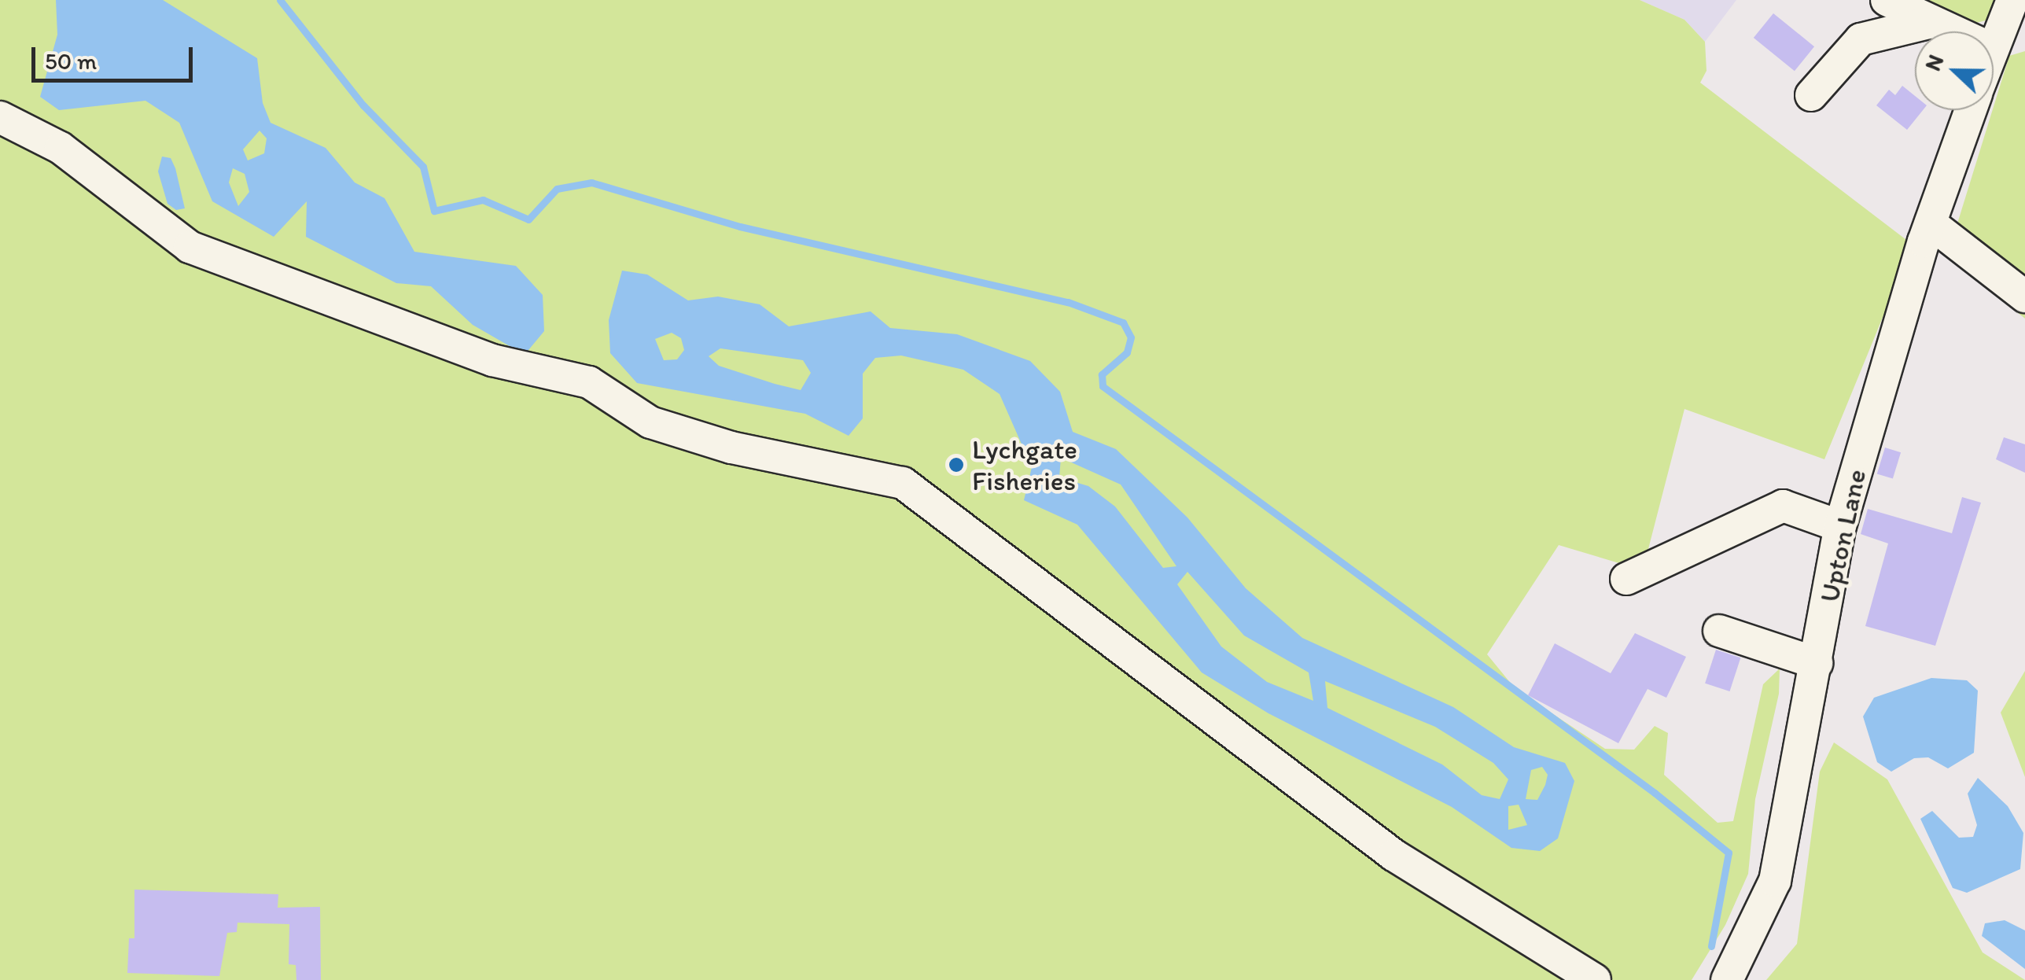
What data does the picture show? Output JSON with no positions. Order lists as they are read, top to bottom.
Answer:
{
  "streets": {
    "street": ["Upton Lane"]
  },
  "places": ["Lychgate Fisheries"],
  "scale_bar": "50 m",
  "north": "left"
}
